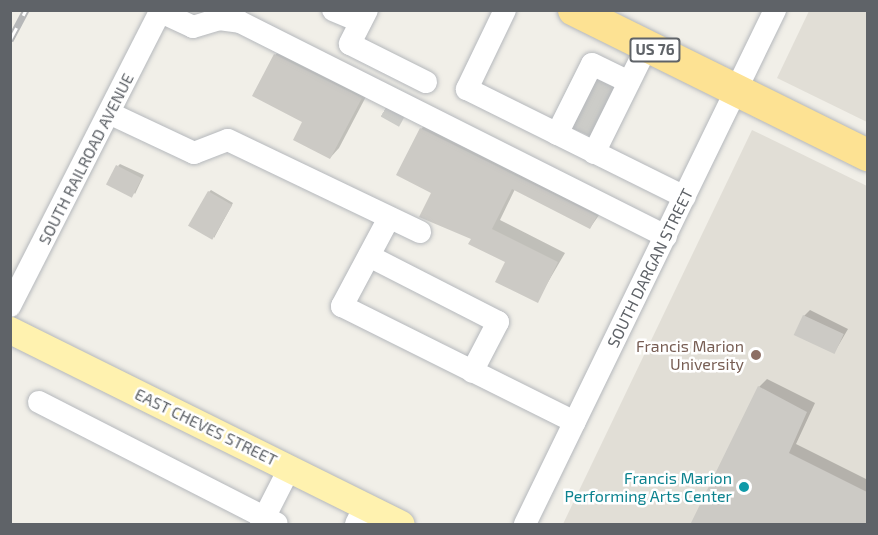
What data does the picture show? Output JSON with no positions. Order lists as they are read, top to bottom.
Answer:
{
  "streets": {
    "highway": ["US 76"],
    "main road": ["EAST CHEVES STREET"],
    "street": ["SOUTH RAILROAD AVENUE", "SOUTH DARGAN STREET"]
  },
  "crossings": [
    ["US 76", "SOUTH DARGAN STREET"]
  ],
  "places": ["Francis Marion University", "Francis Marion Performing Arts Center"]
}
